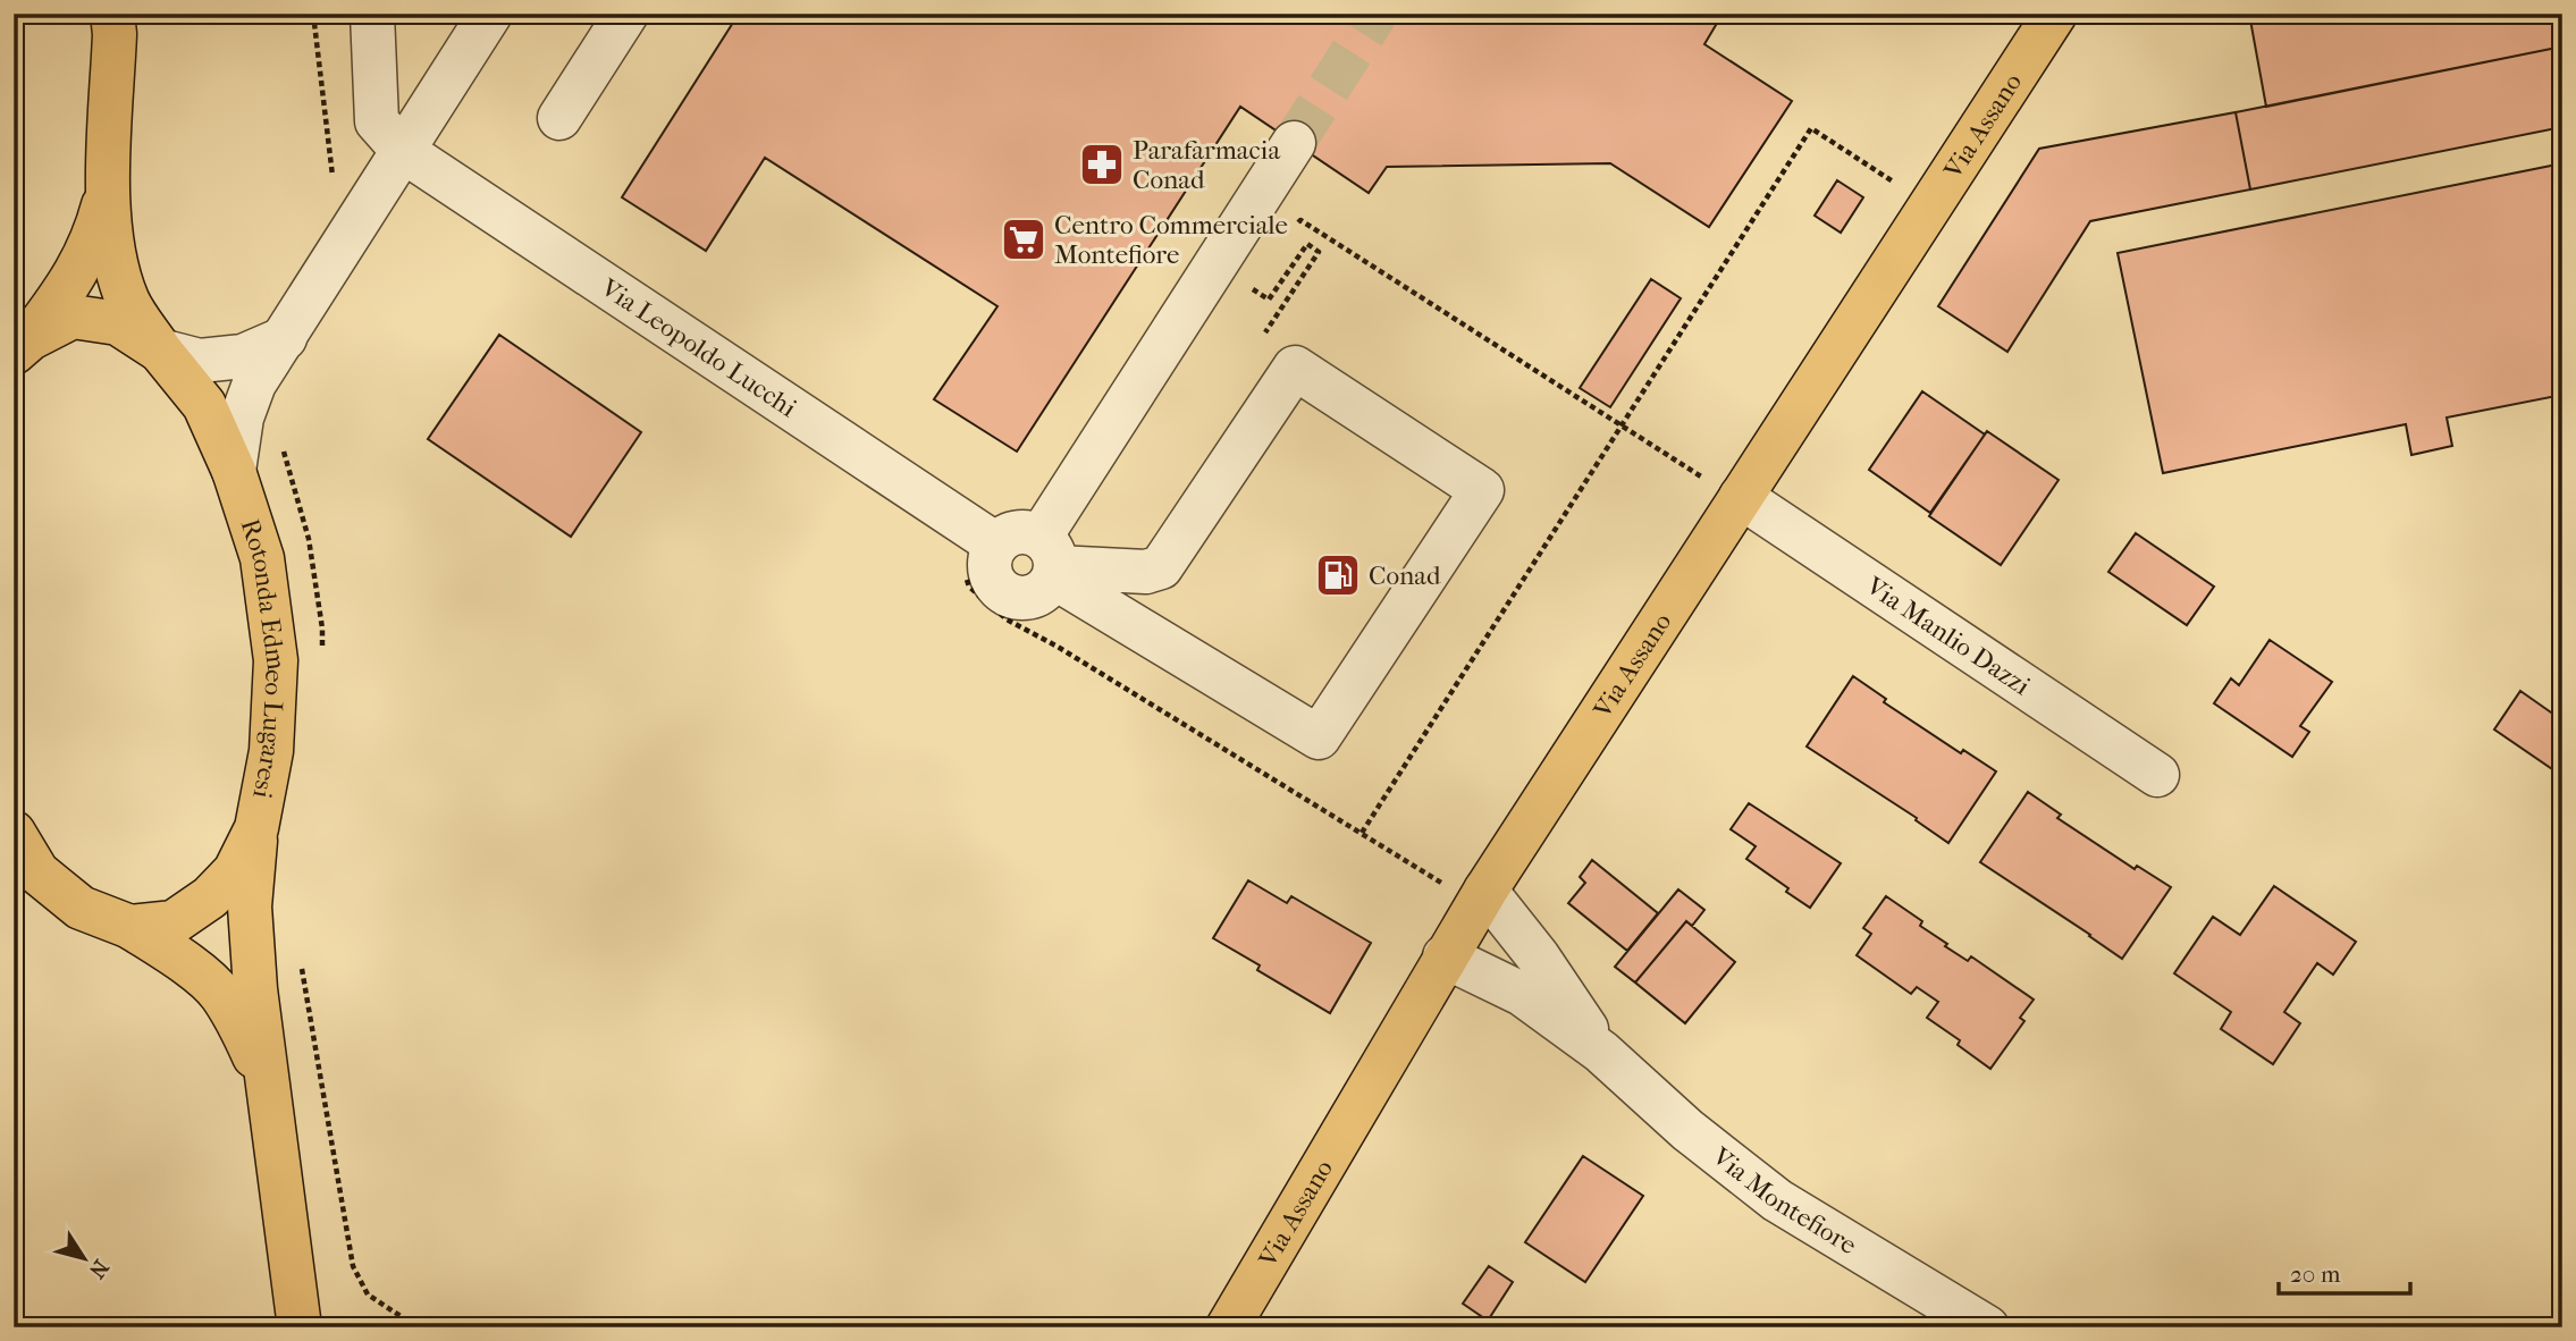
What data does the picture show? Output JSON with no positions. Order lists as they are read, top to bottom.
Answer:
{
  "streets": {
    "main road": ["Via Assano", "Rotonda Edmeo Lugaresi"],
    "street": ["Via Leopoldo Lucchi", "Via Manlio Dazzi", "Via Montefiore"]
  },
  "crossings": [
    ["Via Assano", "Via Manlio Dazzi"],
    ["Via Assano", "Via Montefiore"]
  ],
  "places": {
    "pharmacy": ["Parafarmacia Conad"],
    "supermarket": ["Centro Commerciale Montefiore"],
    "fuel station": ["Conad"]
  },
  "scale_bar": "20 m",
  "north": "bottom right"
}
